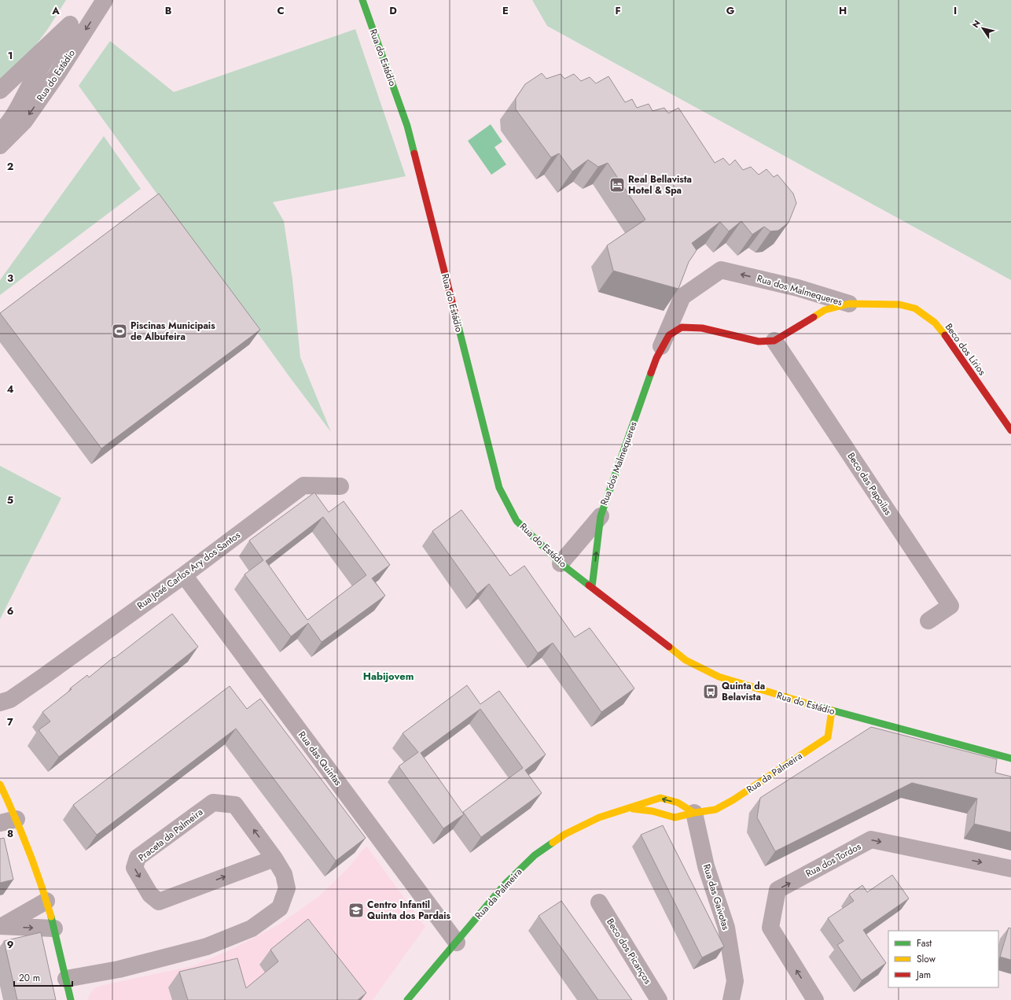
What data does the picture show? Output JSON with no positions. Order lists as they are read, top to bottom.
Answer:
{
  "streets": {
    "street": [
      "Rua do Estádio",
      "Rua dos Malmequeres",
      "Beco dos Lírios",
      "Beco das Papoilas",
      "Rua José Carlos Ary dos Santos",
      "Rua das Quintas",
      "Rua da Palmeira",
      "Praceta da Palmeira",
      "Rua dos Tordos",
      "Rua das Gaivotas",
      "Beco dos Picanços"
    ]
  },
  "crossings": [
    ["Rua do Estádio", "Rua dos Malmequeres"],
    ["Rua do Estádio", "Rua da Palmeira"],
    ["Rua dos Malmequeres", "Beco dos Lírios"],
    ["Rua dos Malmequeres", "Beco das Papoilas"],
    ["Rua José Carlos Ary dos Santos", "Rua das Quintas"],
    ["Rua das Quintas", "Rua da Palmeira"],
    ["Rua da Palmeira", "Rua das Gaivotas"]
  ],
  "districts": ["Habijovem"],
  "places": {
    "hotel": ["Real Bellavista Hotel & Spa"],
    "sports": ["Piscinas Municipais de Albufeira"],
    "bus stop": ["Quinta da Belavista"],
    "school or university": ["Centro Infantil Quinta dos Pardais"]
  },
  "legend": ["Fast", "Slow", "Jam"],
  "scale_bar": "20 m",
  "north": "top left",
  "grid": {
    "columns": [
      "A",
      "B",
      "C",
      "D",
      "E",
      "F",
      "G",
      "H",
      "I"
    ],
    "rows": [
      "1",
      "2",
      "3",
      "4",
      "5",
      "6",
      "7",
      "8",
      "9"
    ]
  }
}
